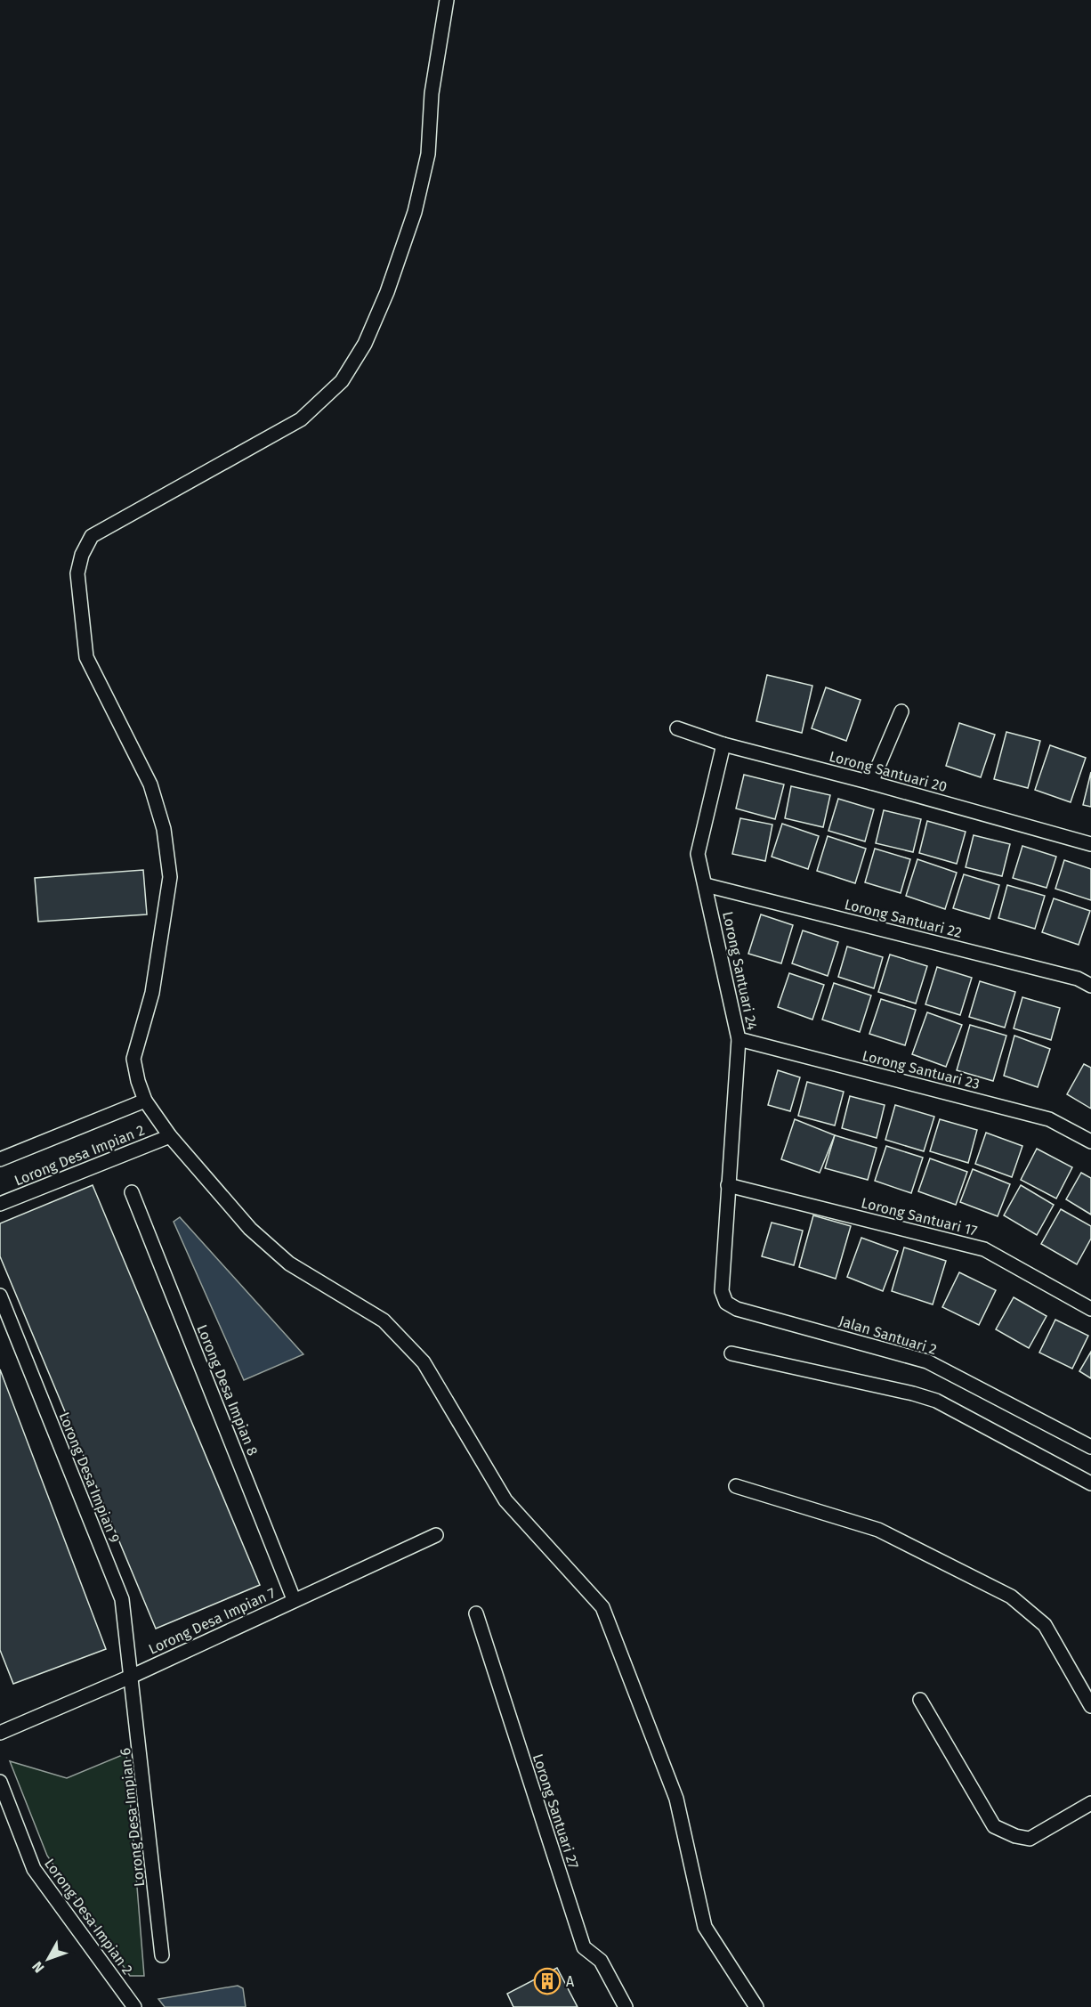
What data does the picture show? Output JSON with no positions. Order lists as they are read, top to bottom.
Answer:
{
  "streets": {
    "street": [
      "Lorong Santuari 20",
      "Lorong Santuari 22",
      "Lorong Santuari 24",
      "Lorong Santuari 23",
      "Lorong Desa Impian 2",
      "Lorong Santuari 17",
      "Jalan Santuari 2",
      "Lorong Desa Impian 8",
      "Lorong Desa Impian 9",
      "Lorong Desa Impian 7",
      "Lorong Santuari 27",
      "Lorong Desa Impian 6"
    ]
  },
  "crossings": [
    ["Lorong Santuari 20", "Lorong Santuari 24"],
    ["Lorong Santuari 22", "Lorong Santuari 24"],
    ["Lorong Santuari 24", "Lorong Santuari 23"],
    ["Lorong Santuari 24", "Lorong Santuari 17"],
    ["Lorong Santuari 24", "Jalan Santuari 2"],
    ["Lorong Desa Impian 8", "Lorong Desa Impian 7"],
    ["Lorong Desa Impian 9", "Lorong Desa Impian 7"],
    ["Lorong Desa Impian 9", "Lorong Desa Impian 6"],
    ["Lorong Desa Impian 7", "Lorong Desa Impian 6"]
  ],
  "places": {
    "building": ["A"]
  },
  "north": "bottom left"
}
